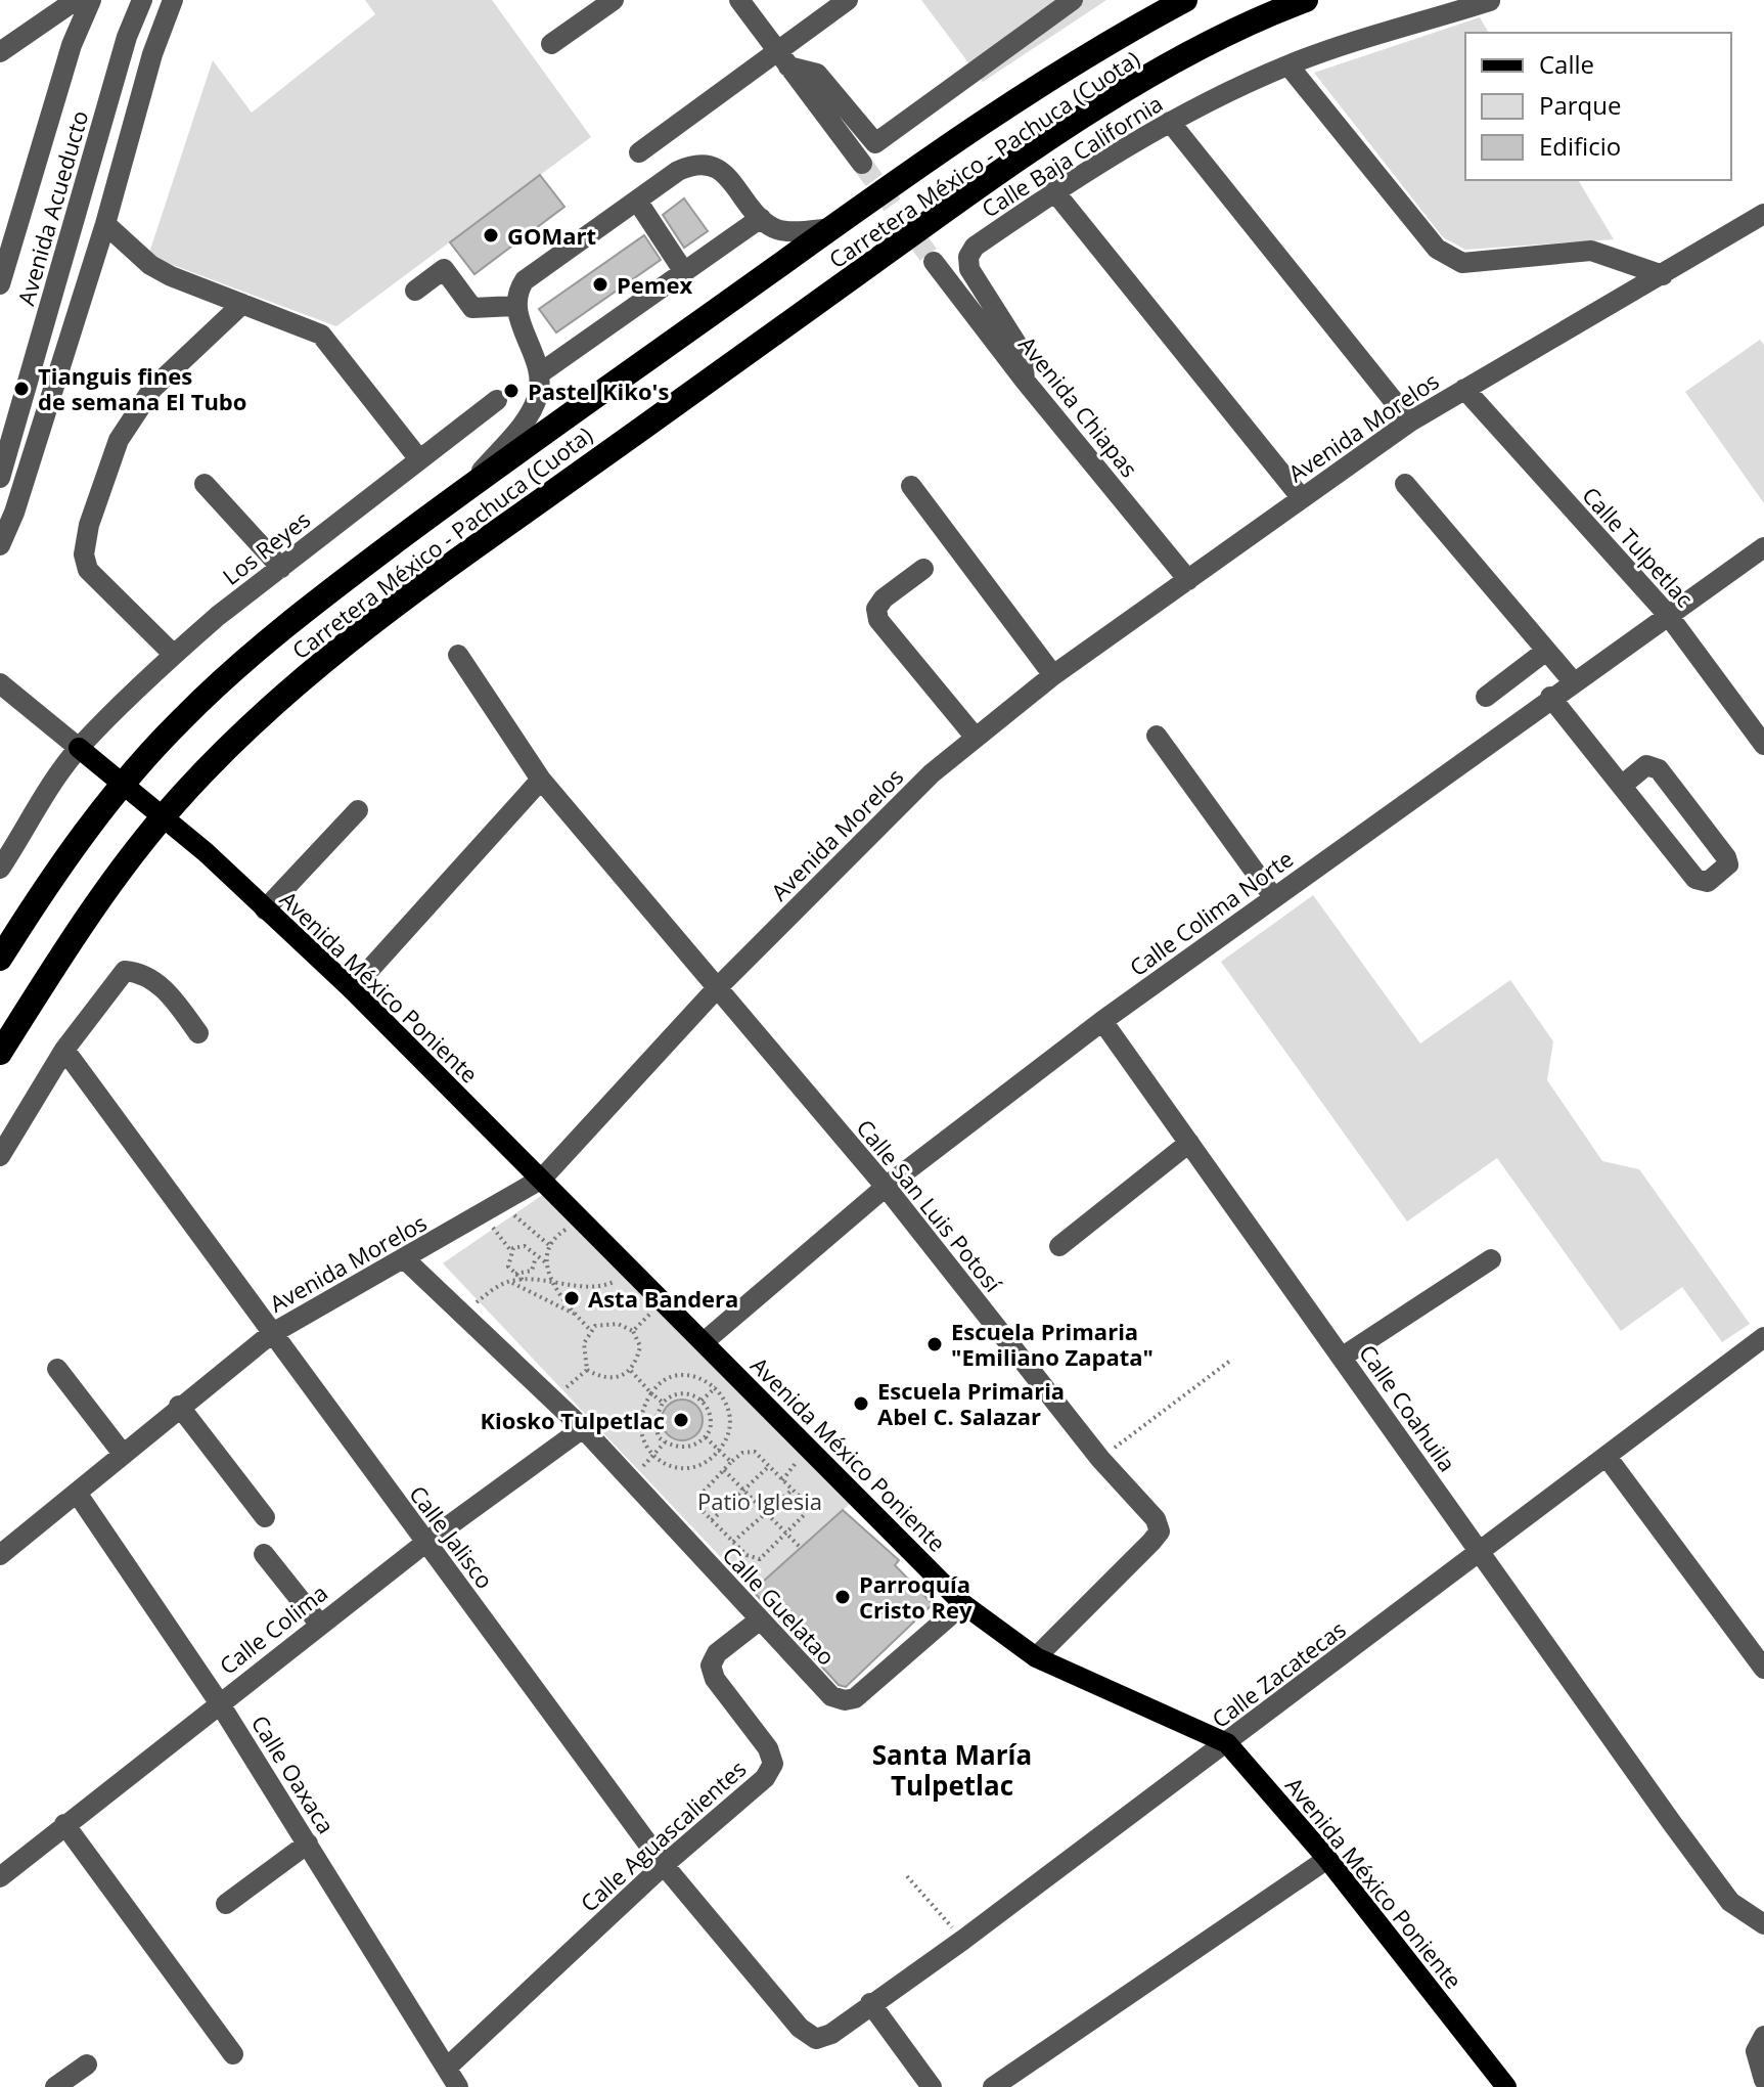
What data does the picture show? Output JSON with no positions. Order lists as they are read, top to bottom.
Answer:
{
  "streets": {
    "highway": ["Carretera México - Pachuca (Cuota)"],
    "main road": ["Avenida México Poniente"],
    "street": [
      "Calle Baja California",
      "Avenida Acueducto",
      "Avenida Chiapas",
      "Avenida Morelos",
      "Calle Tulpetlac",
      "Los Reyes",
      "Calle Colima Norte",
      "Calle San Luis Potosí",
      "Calle Coahuila",
      "Calle Jalisco",
      "Calle Guelatao",
      "Calle Colima",
      "Calle Zacatecas",
      "Calle Oaxaca",
      "Calle Aguascalientes"
    ]
  },
  "crossings": [
    ["Calle Baja California", "Avenida Chiapas"],
    ["Avenida Chiapas", "Avenida Morelos"],
    ["Avenida Morelos", "Calle Tulpetlac"],
    ["Avenida Morelos", "Avenida México Poniente"],
    ["Avenida Morelos", "Calle San Luis Potosí"],
    ["Avenida Morelos", "Calle Jalisco"],
    ["Avenida Morelos", "Calle Guelatao"],
    ["Avenida Morelos", "Calle Oaxaca"],
    ["Calle Tulpetlac", "Calle Colima Norte"],
    ["Los Reyes", "Avenida México Poniente"],
    ["Calle Colima Norte", "Avenida México Poniente"],
    ["Calle Colima Norte", "Calle San Luis Potosí"],
    ["Calle Colima Norte", "Calle Coahuila"],
    ["Avenida México Poniente", "Calle San Luis Potosí"],
    ["Avenida México Poniente", "Calle Guelatao"],
    ["Avenida México Poniente", "Calle Zacatecas"],
    ["Calle Coahuila", "Calle Zacatecas"],
    ["Calle Jalisco", "Calle Colima"],
    ["Calle Jalisco", "Calle Zacatecas"],
    ["Calle Jalisco", "Calle Aguascalientes"],
    ["Calle Guelatao", "Calle Colima"],
    ["Calle Guelatao", "Calle Aguascalientes"],
    ["Calle Colima", "Calle Oaxaca"],
    ["Calle Oaxaca", "Calle Aguascalientes"]
  ],
  "districts": ["Santa María Tulpetlac"],
  "parks": ["Patio Iglesia"],
  "places": [
    "GOMart",
    "Pemex",
    "Tianguis fines de semana El Tubo",
    "Pastel Kiko's",
    "Asta Bandera",
    "Escuela Primaria \"Emiliano Zapata\"",
    "Escuela Primaria Abel C. Salazar",
    "Kiosko Tulpetlac",
    "Parroquía Cristo Rey"
  ],
  "legend": ["Calle", "Parque", "Edificio"]
}
